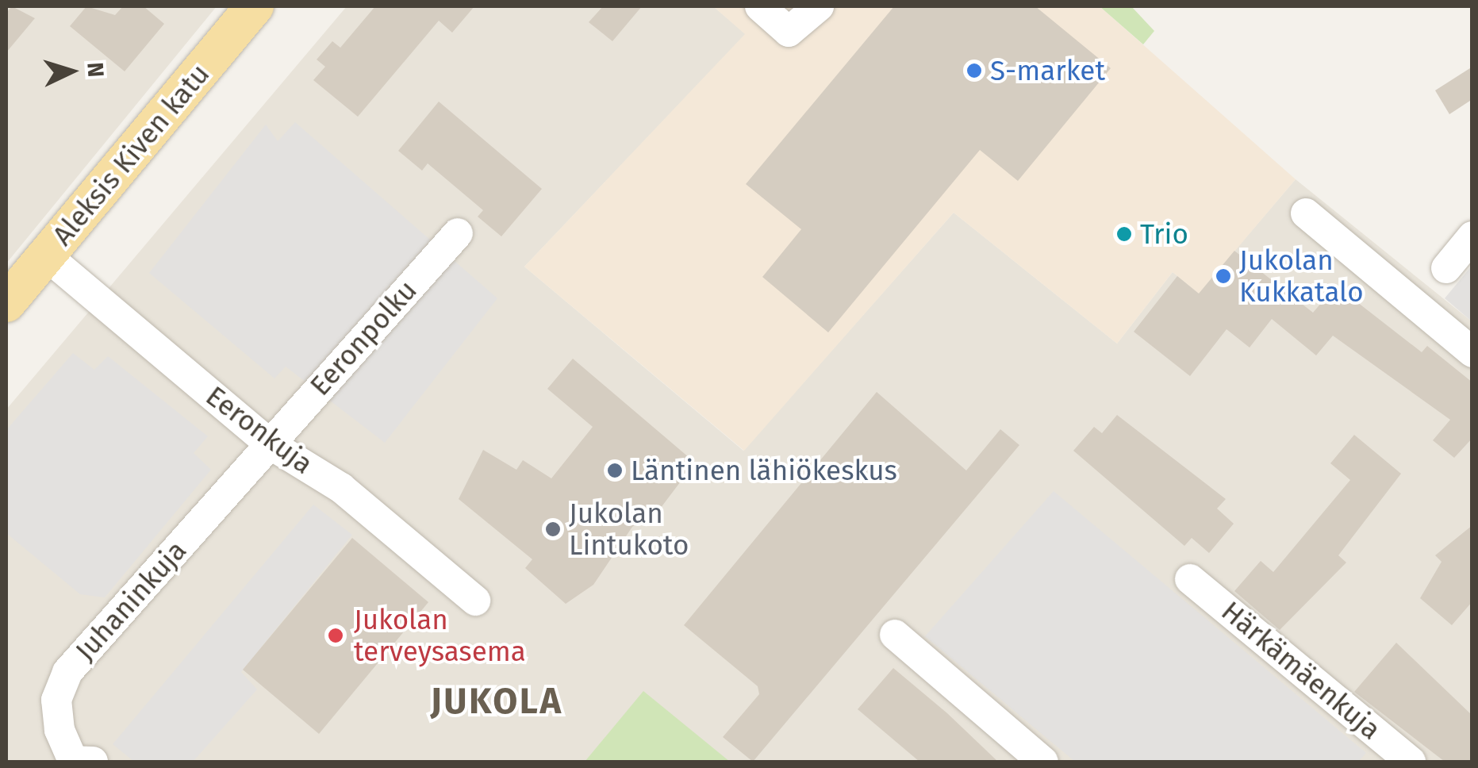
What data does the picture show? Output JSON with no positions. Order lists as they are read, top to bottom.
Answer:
{
  "streets": {
    "main road": ["Aleksis Kiven katu"],
    "street": [
      "Eeronpolku",
      "Eeronkuja",
      "Juhaninkuja",
      "Härkämäenkuja"
    ]
  },
  "crossings": [
    ["Aleksis Kiven katu", "Eeronkuja"],
    ["Eeronpolku", "Eeronkuja"],
    ["Eeronpolku", "Juhaninkuja"],
    ["Eeronkuja", "Juhaninkuja"]
  ],
  "districts": ["JUKOLA"],
  "places": [
    "S-market",
    "Trio",
    "Jukolan Kukkatalo",
    "Läntinen lähiökeskus",
    "Jukolan Lintukoto",
    "Jukolan terveysasema"
  ],
  "north": "right"
}
